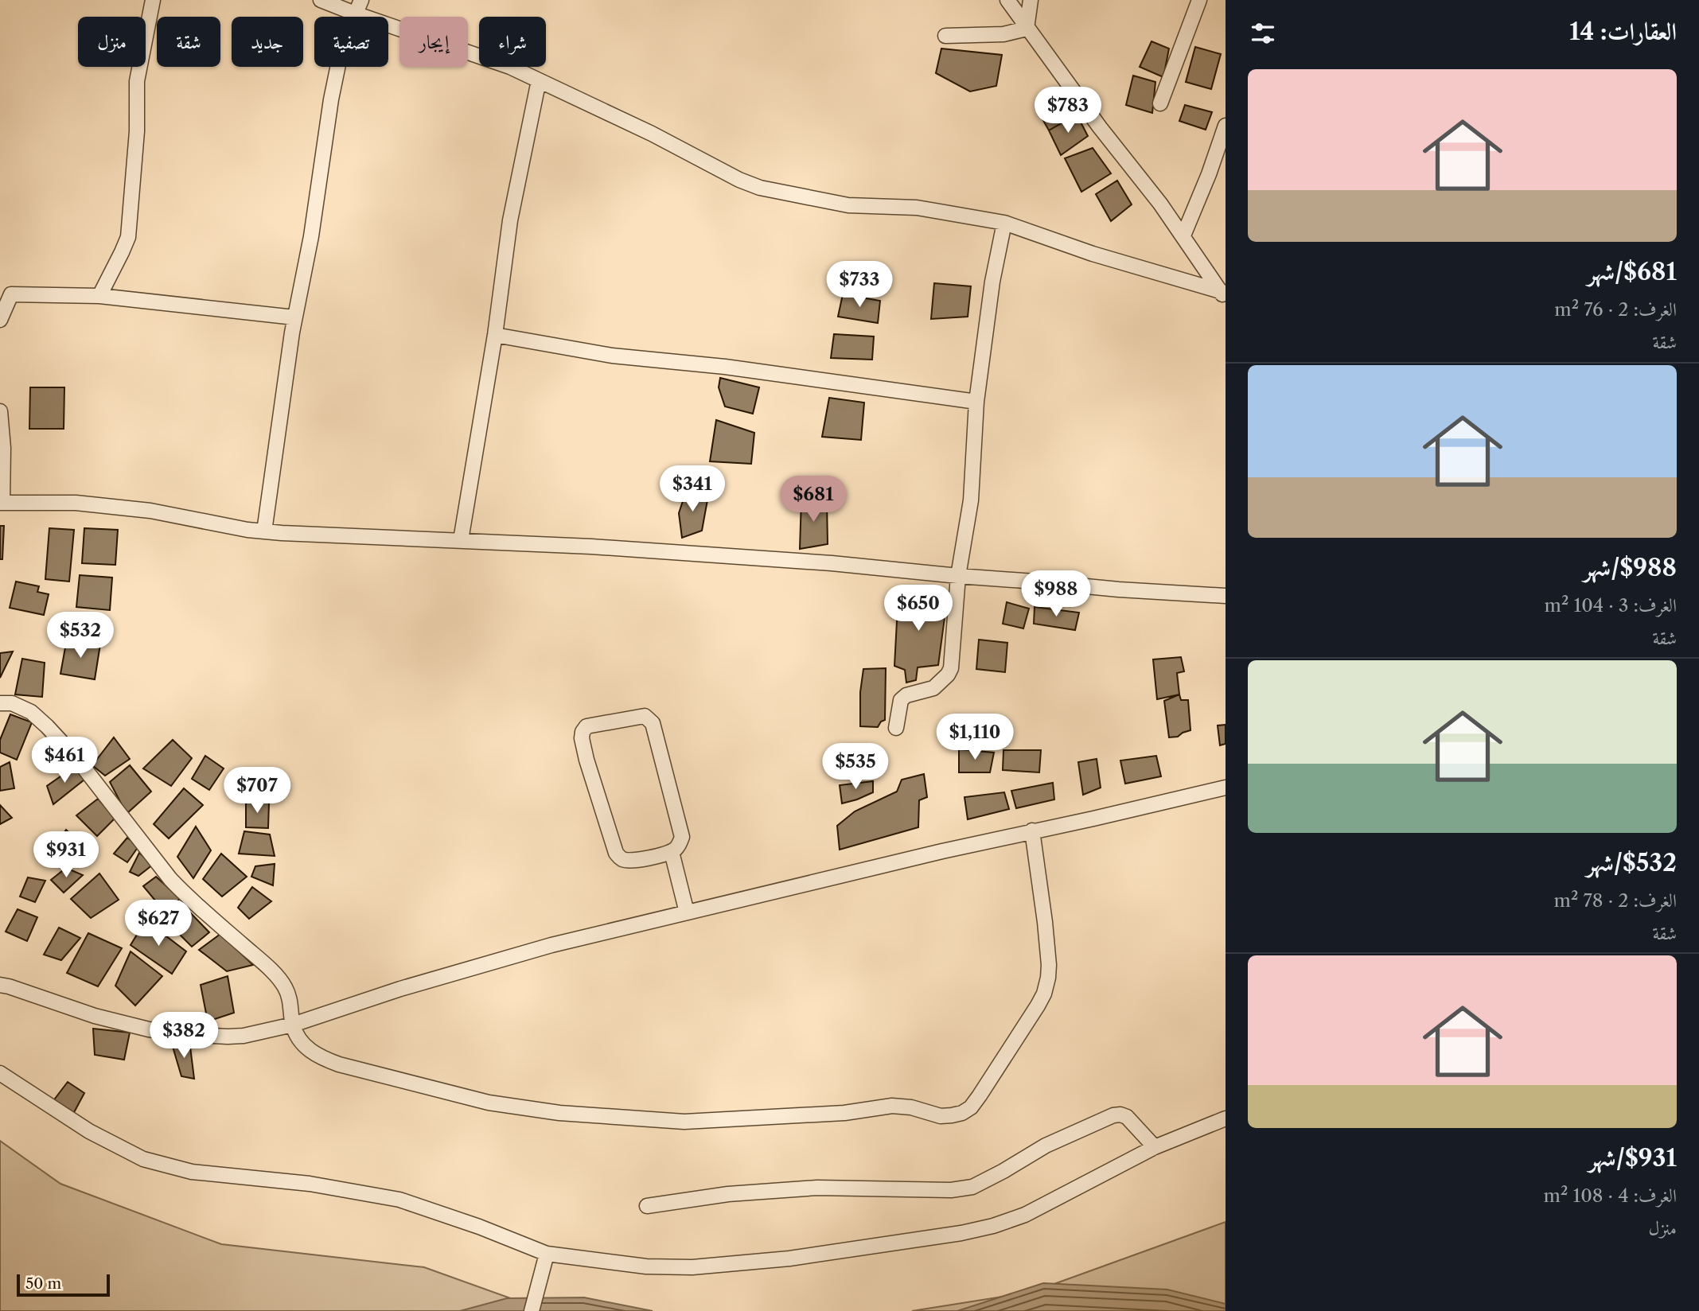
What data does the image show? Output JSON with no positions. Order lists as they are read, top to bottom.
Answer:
{
  "scale_bar": "50 m",
  "page": {
    "heading": "العقارات: 14",
    "chip": [
      "شراء",
      "إيجار",
      "تصفية",
      "جديد",
      "شقة",
      "منزل"
    ],
    "list": [
      {
        "name": "$681/شهر",
        "note": "الغرف: 2 · 76 m² · شقة"
      },
      {
        "name": "$988/شهر",
        "note": "الغرف: 3 · 104 m² · شقة"
      },
      {
        "name": "$532/شهر",
        "note": "الغرف: 2 · 78 m² · شقة"
      },
      {
        "name": "$931/شهر",
        "note": "الغرف: 4 · 108 m² · منزل"
      }
    ],
    "price": [
      "$783",
      "$733",
      "$341",
      "$681",
      "$988",
      "$650",
      "$532",
      "$1,110",
      "$461",
      "$535",
      "$707",
      "$931",
      "$627",
      "$382"
    ],
    "scale": "50 m"
  }
}
